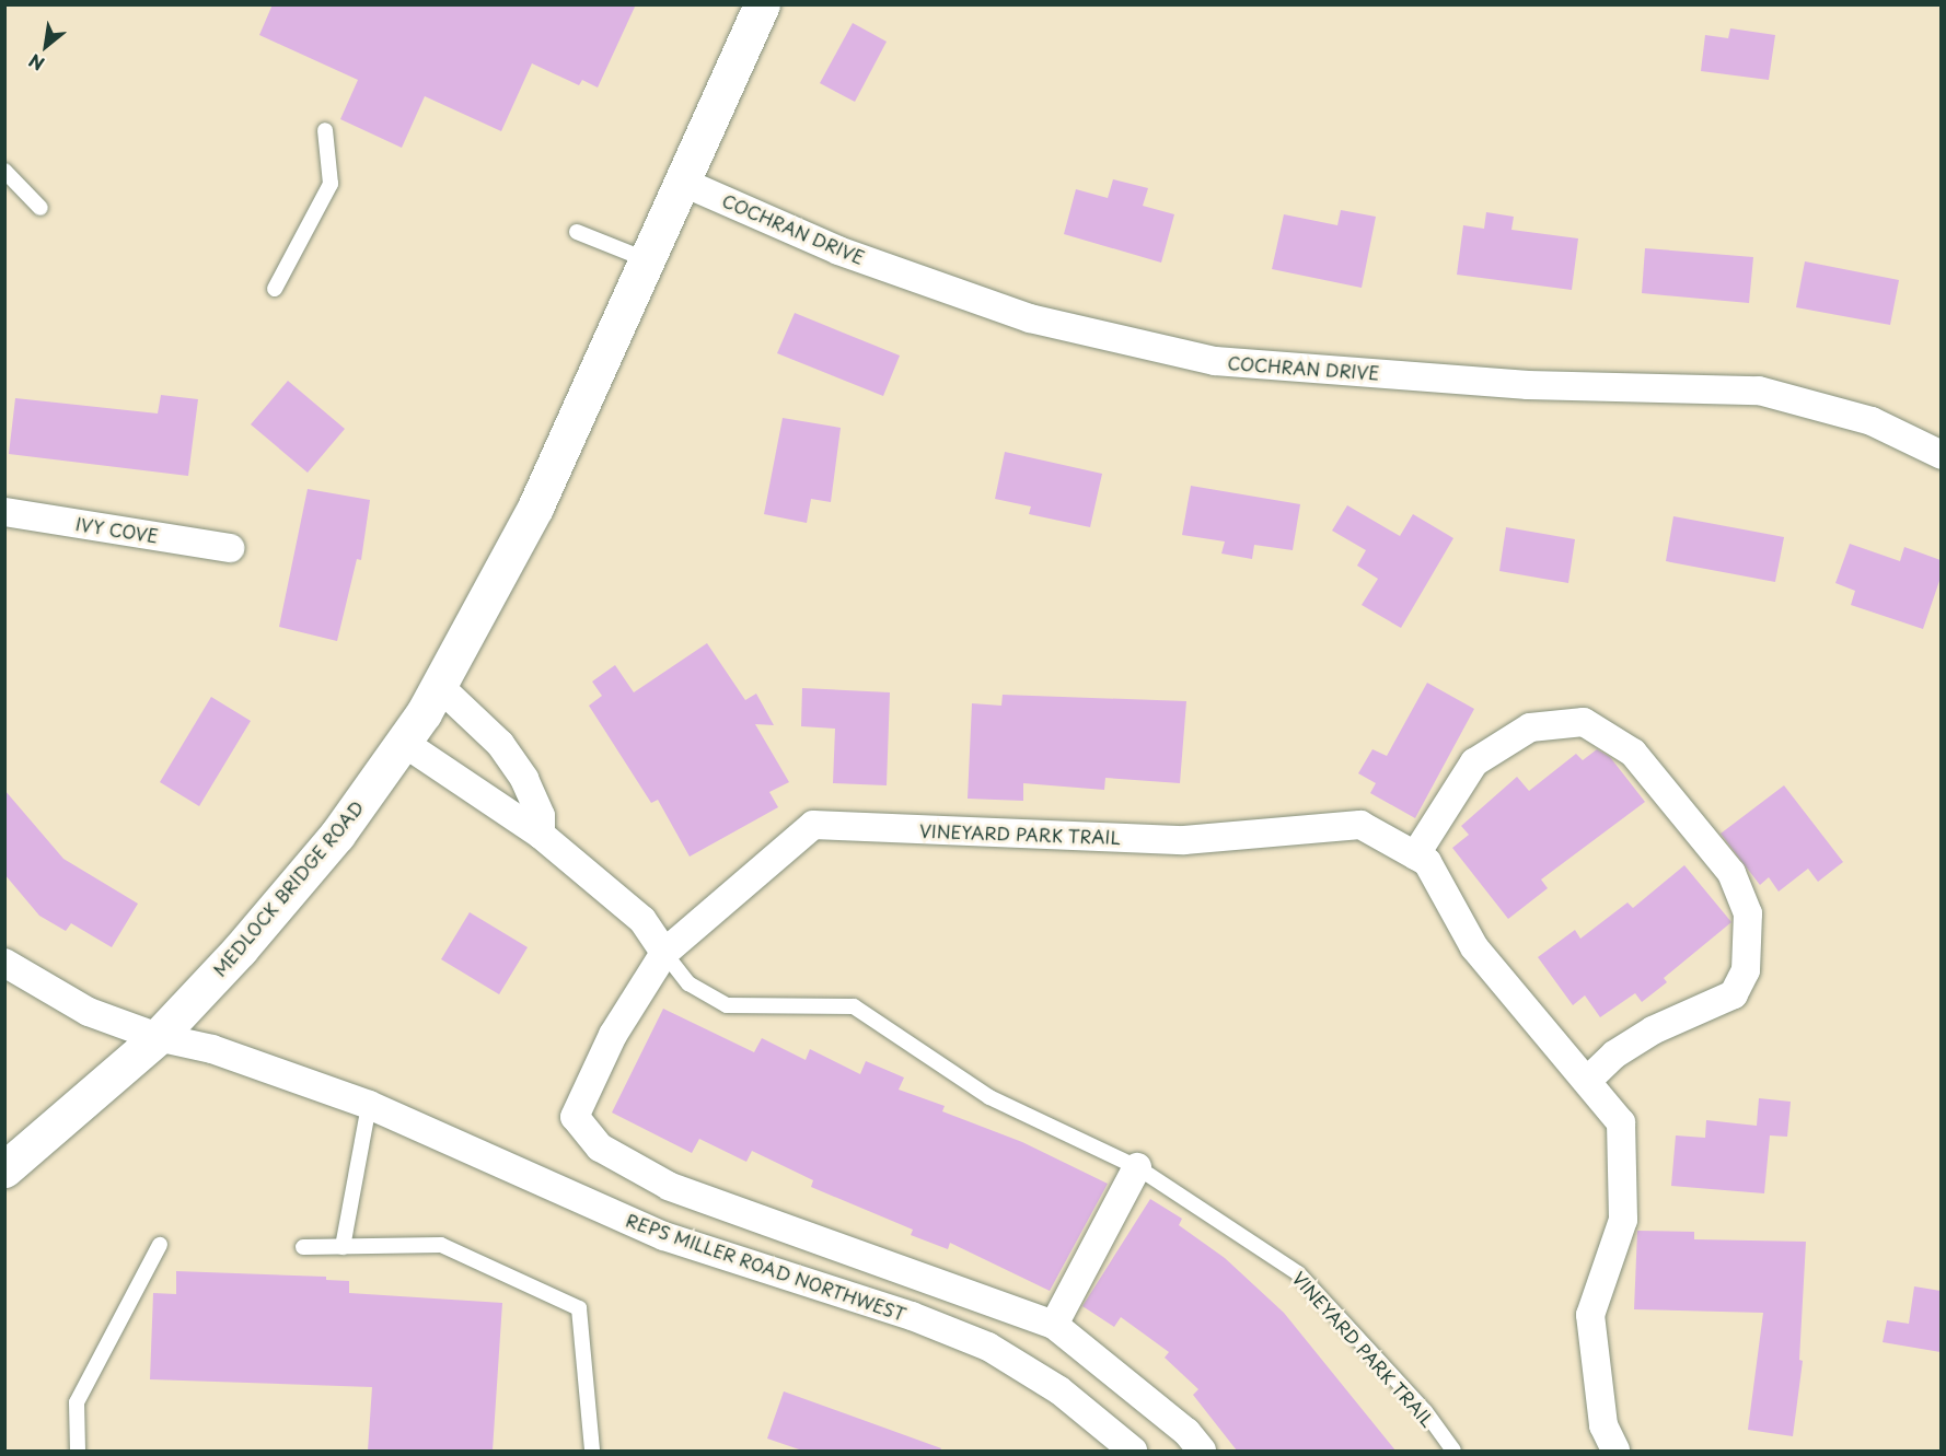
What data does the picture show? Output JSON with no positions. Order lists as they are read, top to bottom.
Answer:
{
  "streets": {
    "street": [
      "COCHRAN DRIVE",
      "IVY COVE",
      "VINEYARD PARK TRAIL",
      "MEDLOCK BRIDGE ROAD",
      "REPS MILLER ROAD NORTHWEST"
    ]
  },
  "crossings": [
    ["COCHRAN DRIVE", "MEDLOCK BRIDGE ROAD"],
    ["VINEYARD PARK TRAIL", "MEDLOCK BRIDGE ROAD"],
    ["MEDLOCK BRIDGE ROAD", "REPS MILLER ROAD NORTHWEST"]
  ],
  "north": "bottom left"
}
